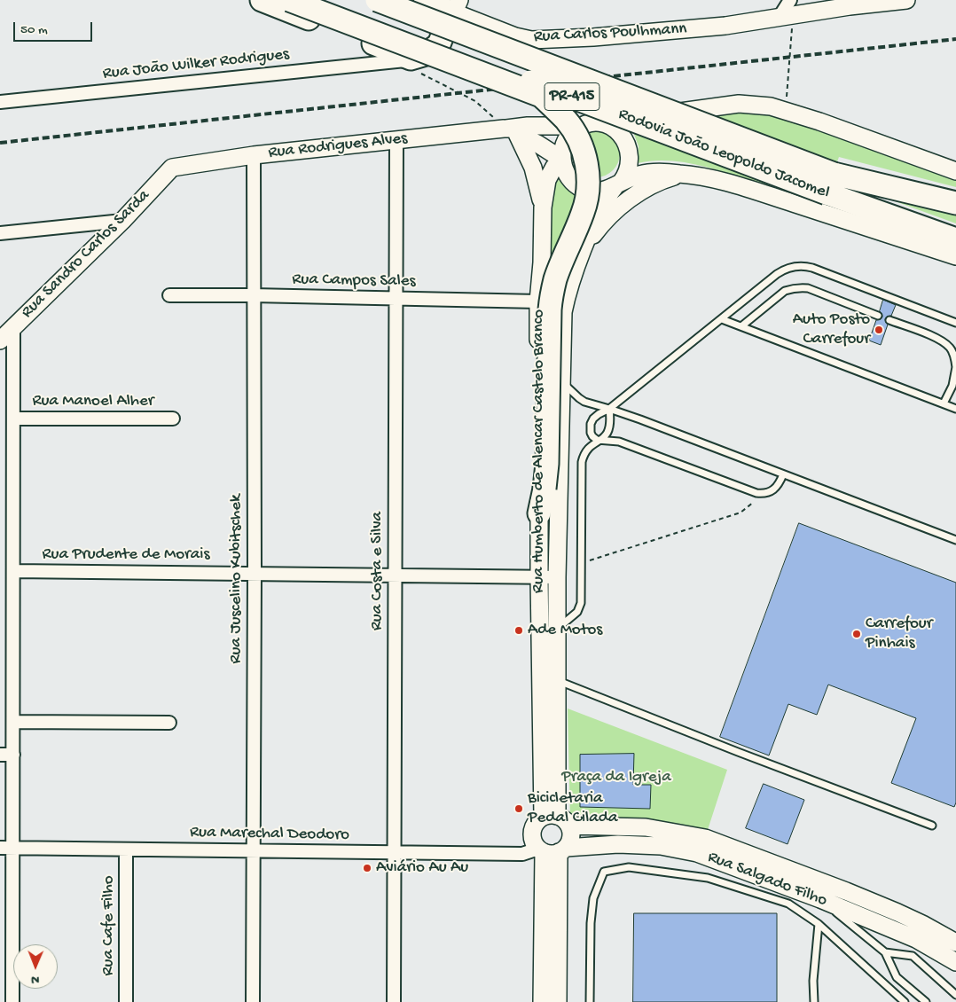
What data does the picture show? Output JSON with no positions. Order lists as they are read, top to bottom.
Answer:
{
  "streets": {
    "highway": ["PR-415", "Rodovia João Leopoldo Jacomel"],
    "main road": [
      "Rua Carlos Poulhmann",
      "Rua Rodrigues Alves",
      "Rua Sandro Carlos Sarda",
      "Rua Humberto de Alencar Castelo Branco",
      "Rua Salgado Filho"
    ],
    "street": [
      "Rua João Wilker Rodrigues",
      "Rua Campos Sales",
      "Rua Manoel Alher",
      "Rua Prudente de Morais",
      "Rua Costa e Silva",
      "Rua Juscelino Kubitschek",
      "Rua Marechal Deodoro",
      "Rua Cafe Filho"
    ]
  },
  "crossings": [
    ["Rua Carlos Poulhmann", "Rua João Wilker Rodrigues"],
    ["Rua Rodrigues Alves", "Rua Sandro Carlos Sarda"],
    ["Rua Rodrigues Alves", "Rua Humberto de Alencar Castelo Branco"],
    ["Rua Rodrigues Alves", "Rua Costa e Silva"],
    ["Rua Rodrigues Alves", "Rua Juscelino Kubitschek"],
    ["Rua Campos Sales", "Rua Humberto de Alencar Castelo Branco"],
    ["Rua Campos Sales", "Rua Costa e Silva"],
    ["Rua Campos Sales", "Rua Juscelino Kubitschek"],
    ["Rua Humberto de Alencar Castelo Branco", "Rua Prudente de Morais"],
    ["Rua Humberto de Alencar Castelo Branco", "Rua Salgado Filho"],
    ["Rua Prudente de Morais", "Rua Costa e Silva"],
    ["Rua Prudente de Morais", "Rua Juscelino Kubitschek"],
    ["Rua Costa e Silva", "Rua Marechal Deodoro"],
    ["Rua Juscelino Kubitschek", "Rua Marechal Deodoro"],
    ["Rua Marechal Deodoro", "Rua Salgado Filho"],
    ["Rua Marechal Deodoro", "Rua Cafe Filho"]
  ],
  "parks": ["Praça da Igreja"],
  "places": [
    "Auto Posto Carrefour",
    "Ade Motos",
    "Carrefour Pinhais",
    "Bicicletaria Pedal Cilada",
    "Aviário Au Au"
  ],
  "scale_bar": "50 m",
  "north": "bottom"
}
